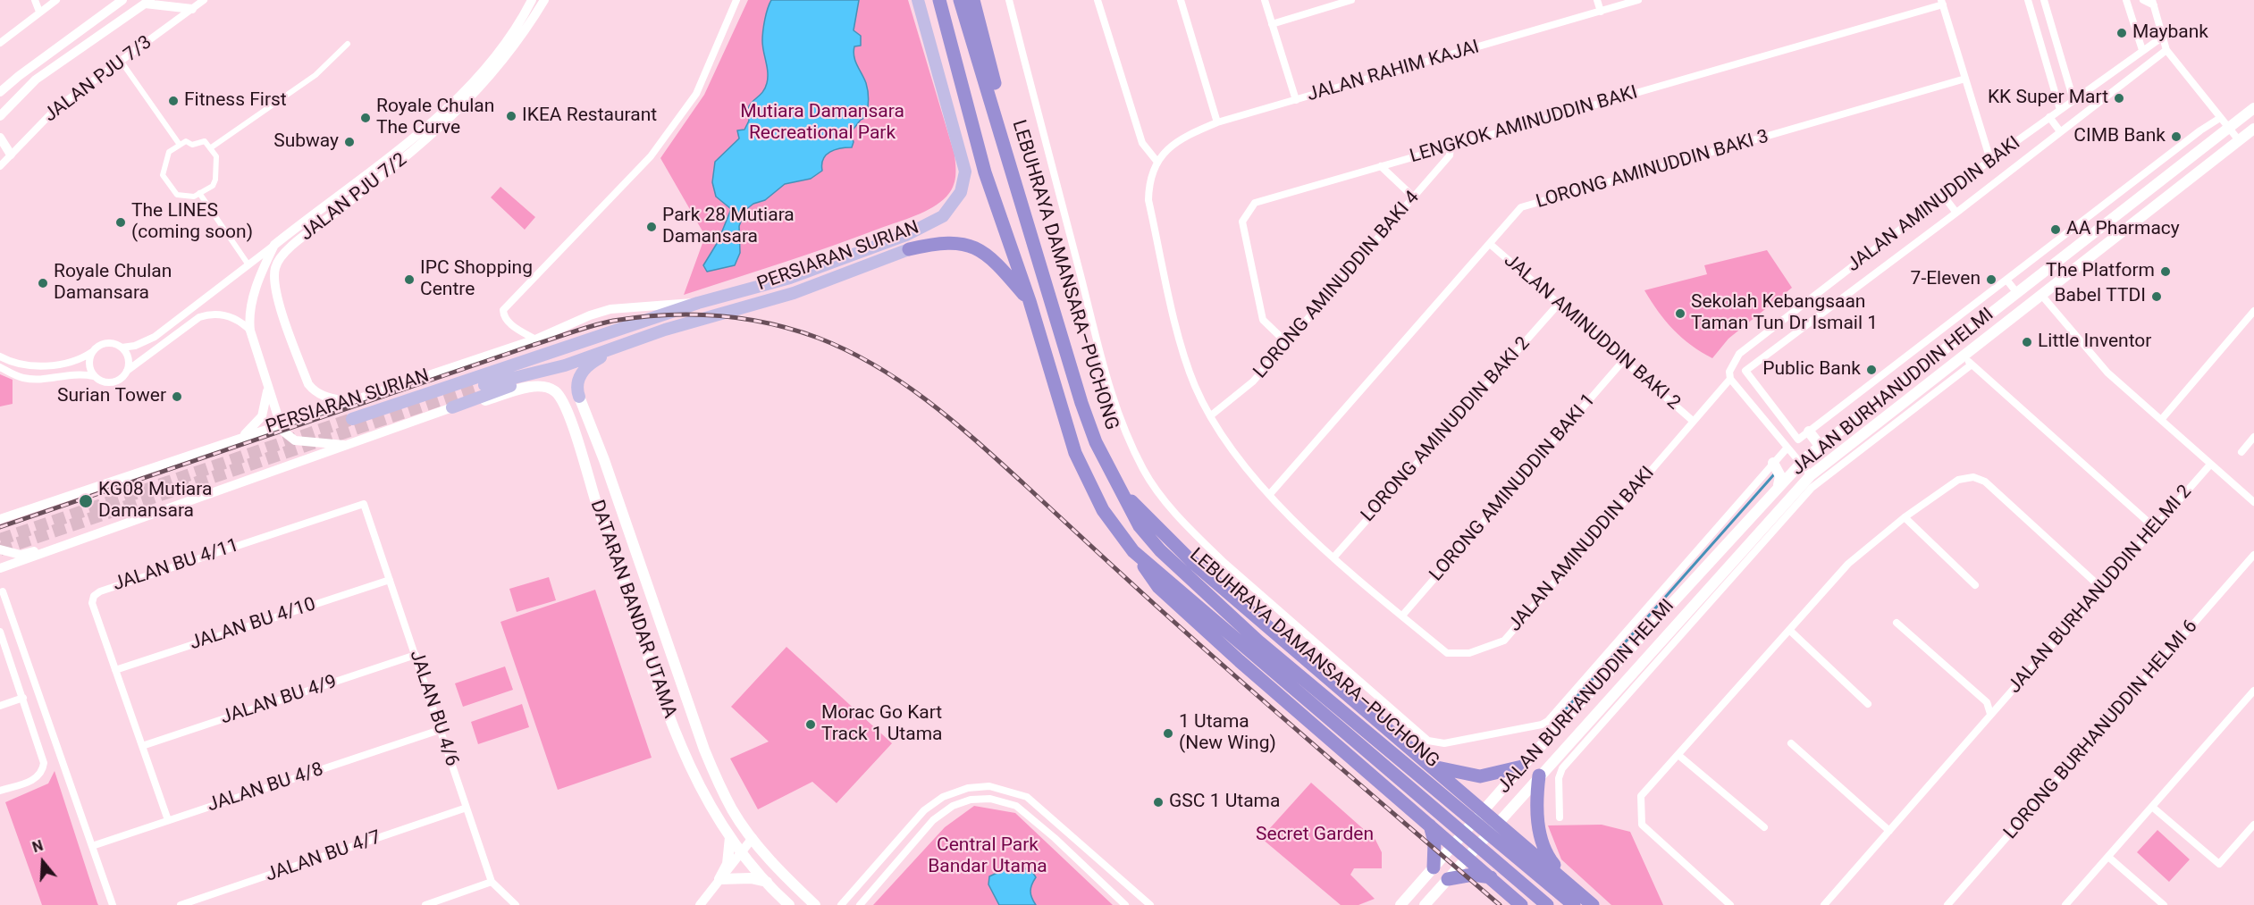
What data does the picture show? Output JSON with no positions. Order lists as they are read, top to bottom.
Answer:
{
  "streets": {
    "highway": ["LEBUHRAYA DAMANSARA–PUCHONG"],
    "main road": ["PERSIARAN SURIAN", "JALAN BURHANUDDIN HELMI", "DATARAN BANDAR UTAMA"],
    "street": [
      "JALAN RAHIM KAJAI",
      "JALAN PJU 7/3",
      "LENGKOK AMINUDDIN BAKI",
      "LORONG AMINUDDIN BAKI 3",
      "JALAN PJU 7/2",
      "JALAN AMINUDDIN BAKI",
      "LORONG AMINUDDIN BAKI 4",
      "JALAN AMINUDDIN BAKI 2",
      "LORONG AMINUDDIN BAKI 2",
      "LORONG AMINUDDIN BAKI 1",
      "JALAN BU 4/11",
      "JALAN BURHANUDDIN HELMI 2",
      "JALAN BU 4/10",
      "JALAN BU 4/9",
      "JALAN BU 4/6",
      "LORONG BURHANUDDIN HELMI 6",
      "JALAN BU 4/8",
      "JALAN BU 4/7"
    ]
  },
  "crossings": [
    ["JALAN RAHIM KAJAI", "JALAN AMINUDDIN BAKI"],
    ["LENGKOK AMINUDDIN BAKI", "LORONG AMINUDDIN BAKI 4"],
    ["LORONG AMINUDDIN BAKI 3", "JALAN AMINUDDIN BAKI"],
    ["LORONG AMINUDDIN BAKI 3", "JALAN AMINUDDIN BAKI 2"],
    ["JALAN PJU 7/2", "PERSIARAN SURIAN"],
    ["JALAN AMINUDDIN BAKI", "LORONG AMINUDDIN BAKI 4"],
    ["JALAN AMINUDDIN BAKI", "JALAN AMINUDDIN BAKI 2"],
    ["JALAN AMINUDDIN BAKI", "LORONG AMINUDDIN BAKI 2"],
    ["JALAN AMINUDDIN BAKI", "LORONG AMINUDDIN BAKI 1"],
    ["JALAN AMINUDDIN BAKI 2", "LORONG AMINUDDIN BAKI 2"],
    ["JALAN AMINUDDIN BAKI 2", "LORONG AMINUDDIN BAKI 1"],
    ["JALAN BU 4/11", "JALAN BU 4/10"],
    ["JALAN BU 4/11", "JALAN BU 4/9"],
    ["JALAN BU 4/11", "JALAN BU 4/6"],
    ["JALAN BU 4/11", "JALAN BU 4/8"],
    ["JALAN BU 4/10", "JALAN BU 4/6"],
    ["JALAN BU 4/9", "JALAN BU 4/6"],
    ["JALAN BU 4/6", "JALAN BU 4/8"],
    ["JALAN BU 4/6", "JALAN BU 4/7"]
  ],
  "parks": ["Mutiara Damansara Recreational Park", "Secret Garden", "Central Park Bandar Utama"],
  "places": [
    "Maybank",
    "KK Super Mart",
    "Fitness First",
    "IKEA Restaurant",
    "Royale Chulan The Curve",
    "CIMB Bank",
    "Subway",
    "The LINES (coming soon)",
    "Park 28 Mutiara Damansara",
    "AA Pharmacy",
    "The Platform",
    "IPC Shopping Centre",
    "7-Eleven",
    "Royale Chulan Damansara",
    "Babel TTDI",
    "Sekolah Kebangsaan Taman Tun Dr Ismail 1",
    "Little Inventor",
    "Public Bank",
    "Surian Tower",
    "KG08 Mutiara Damansara",
    "Morac Go Kart Track 1 Utama",
    "1 Utama (New Wing)",
    "GSC 1 Utama"
  ],
  "north": "top"
}
